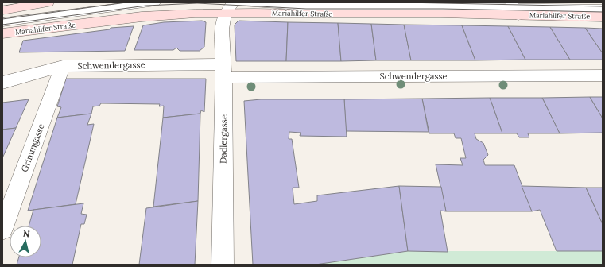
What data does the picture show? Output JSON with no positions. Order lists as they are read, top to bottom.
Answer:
{
  "streets": {
    "street": [
      "Mariahilfer Straße",
      "Schwendergasse",
      "Dadlergasse",
      "Grimmgasse"
    ]
  },
  "crossings": [
    ["Mariahilfer Straße", "Dadlergasse"],
    ["Schwendergasse", "Dadlergasse"],
    ["Schwendergasse", "Grimmgasse"]
  ],
  "north": "top"
}
